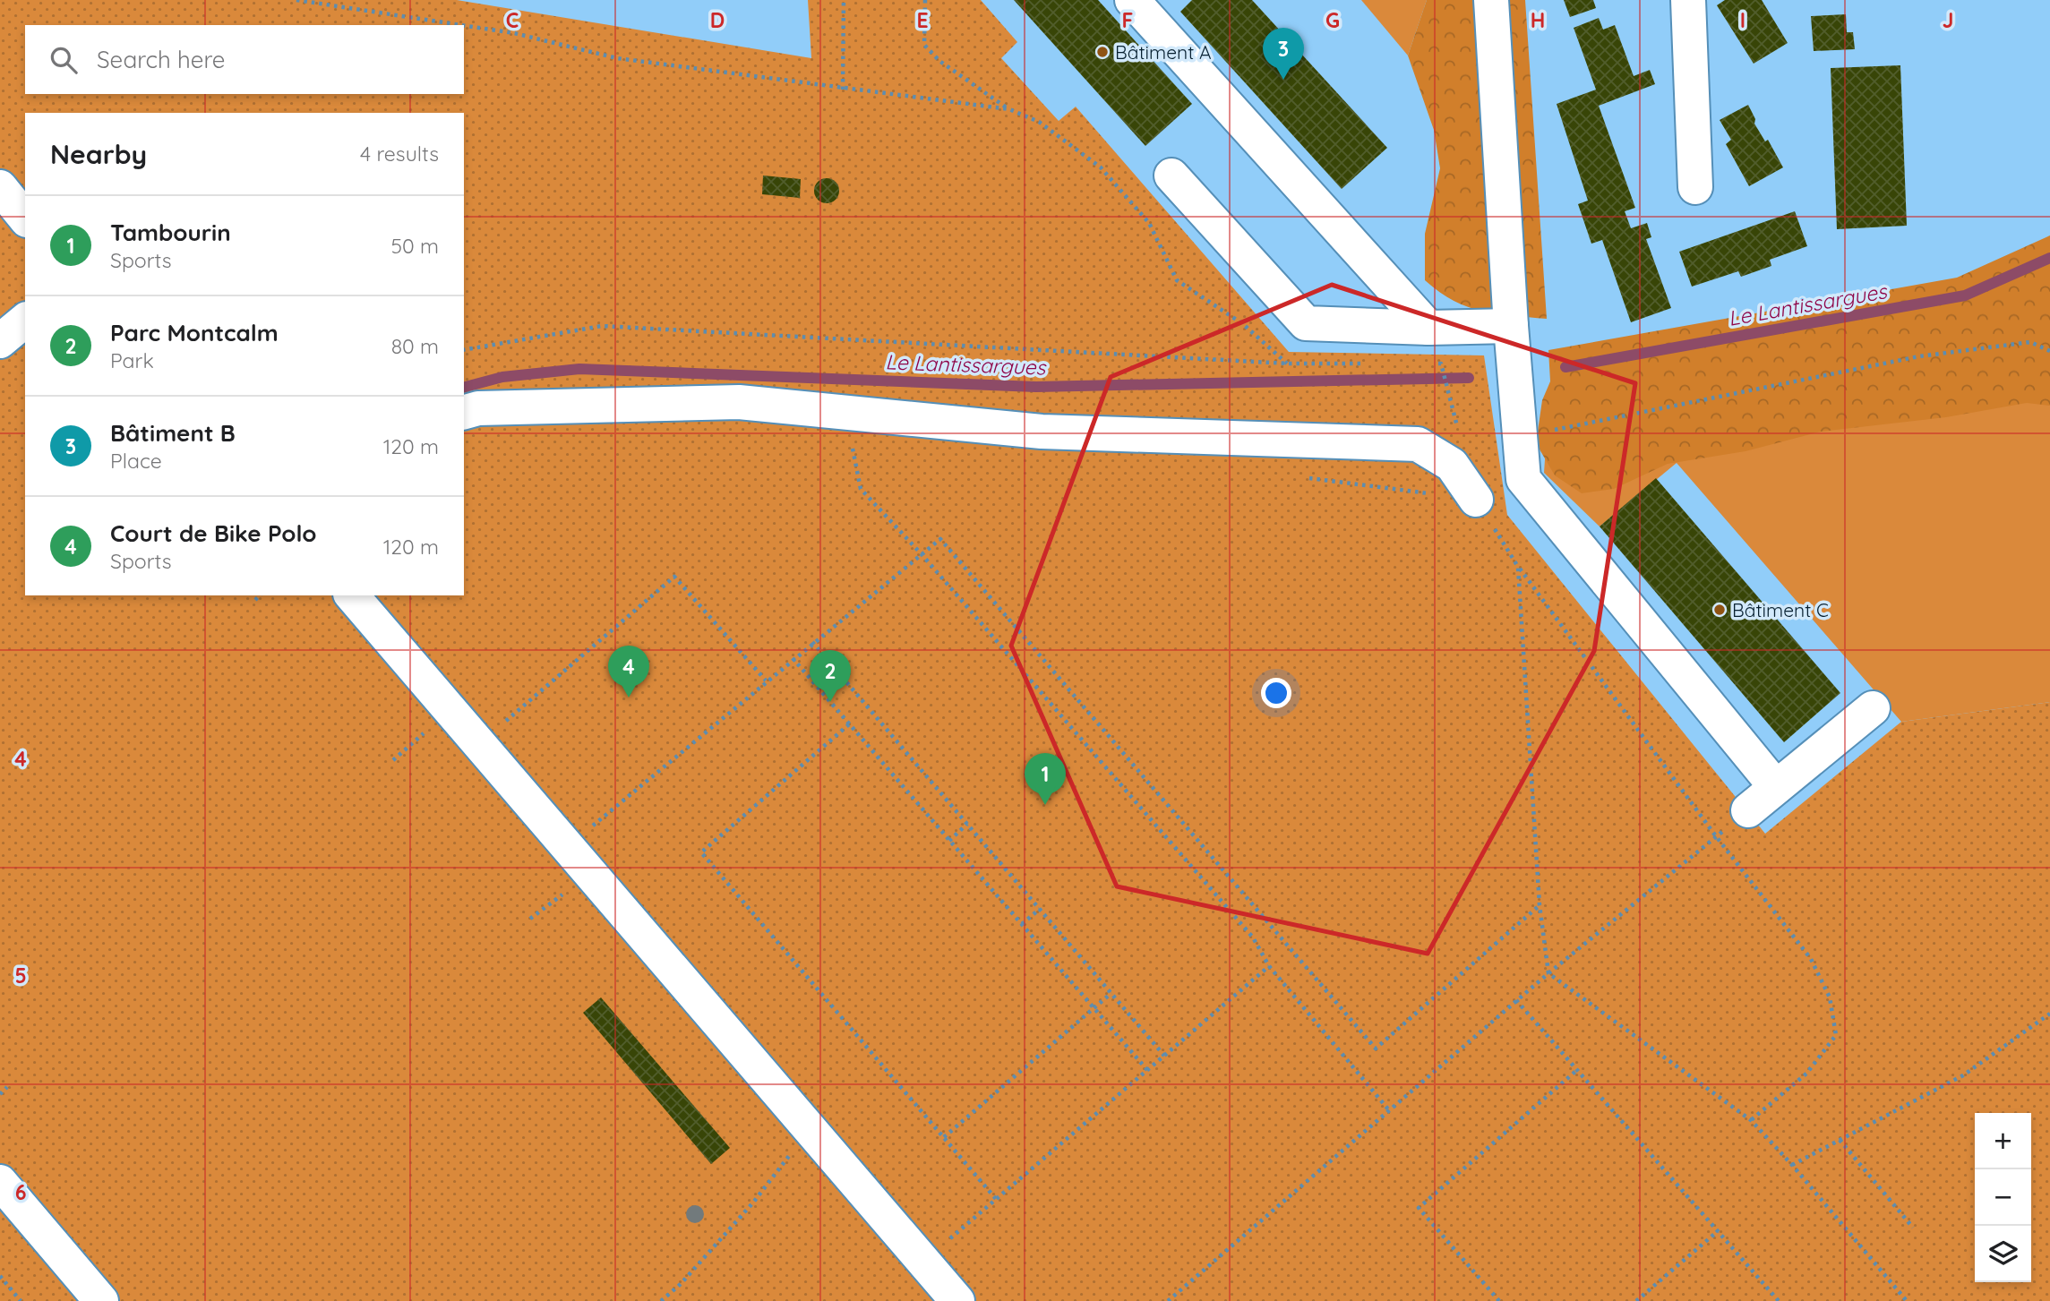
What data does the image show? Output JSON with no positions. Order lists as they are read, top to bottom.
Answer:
{
  "water": ["Le Lantissargues"],
  "places": ["Bâtiment A", "Bâtiment C"],
  "page": {
    "search": "Search here",
    "pins": [
      "3",
      "4",
      "2",
      "1"
    ],
    "heading": ["Nearby", "4 results"],
    "list": [
      {
        "mark": "1",
        "name": "Tambourin",
        "note": "Sports",
        "value": "50 m"
      },
      {
        "mark": "2",
        "name": "Parc Montcalm",
        "note": "Park",
        "value": "80 m"
      },
      {
        "mark": "3",
        "name": "Bâtiment B",
        "note": "Place",
        "value": "120 m"
      },
      {
        "mark": "4",
        "name": "Court de Bike Polo",
        "note": "Sports",
        "value": "120 m"
      }
    ],
    "map_buttons": ["+", "−"]
  },
  "grid": {
    "columns": [
      "C",
      "D",
      "E",
      "F",
      "G",
      "H",
      "I",
      "J"
    ],
    "rows": ["4", "5", "6"]
  }
}
